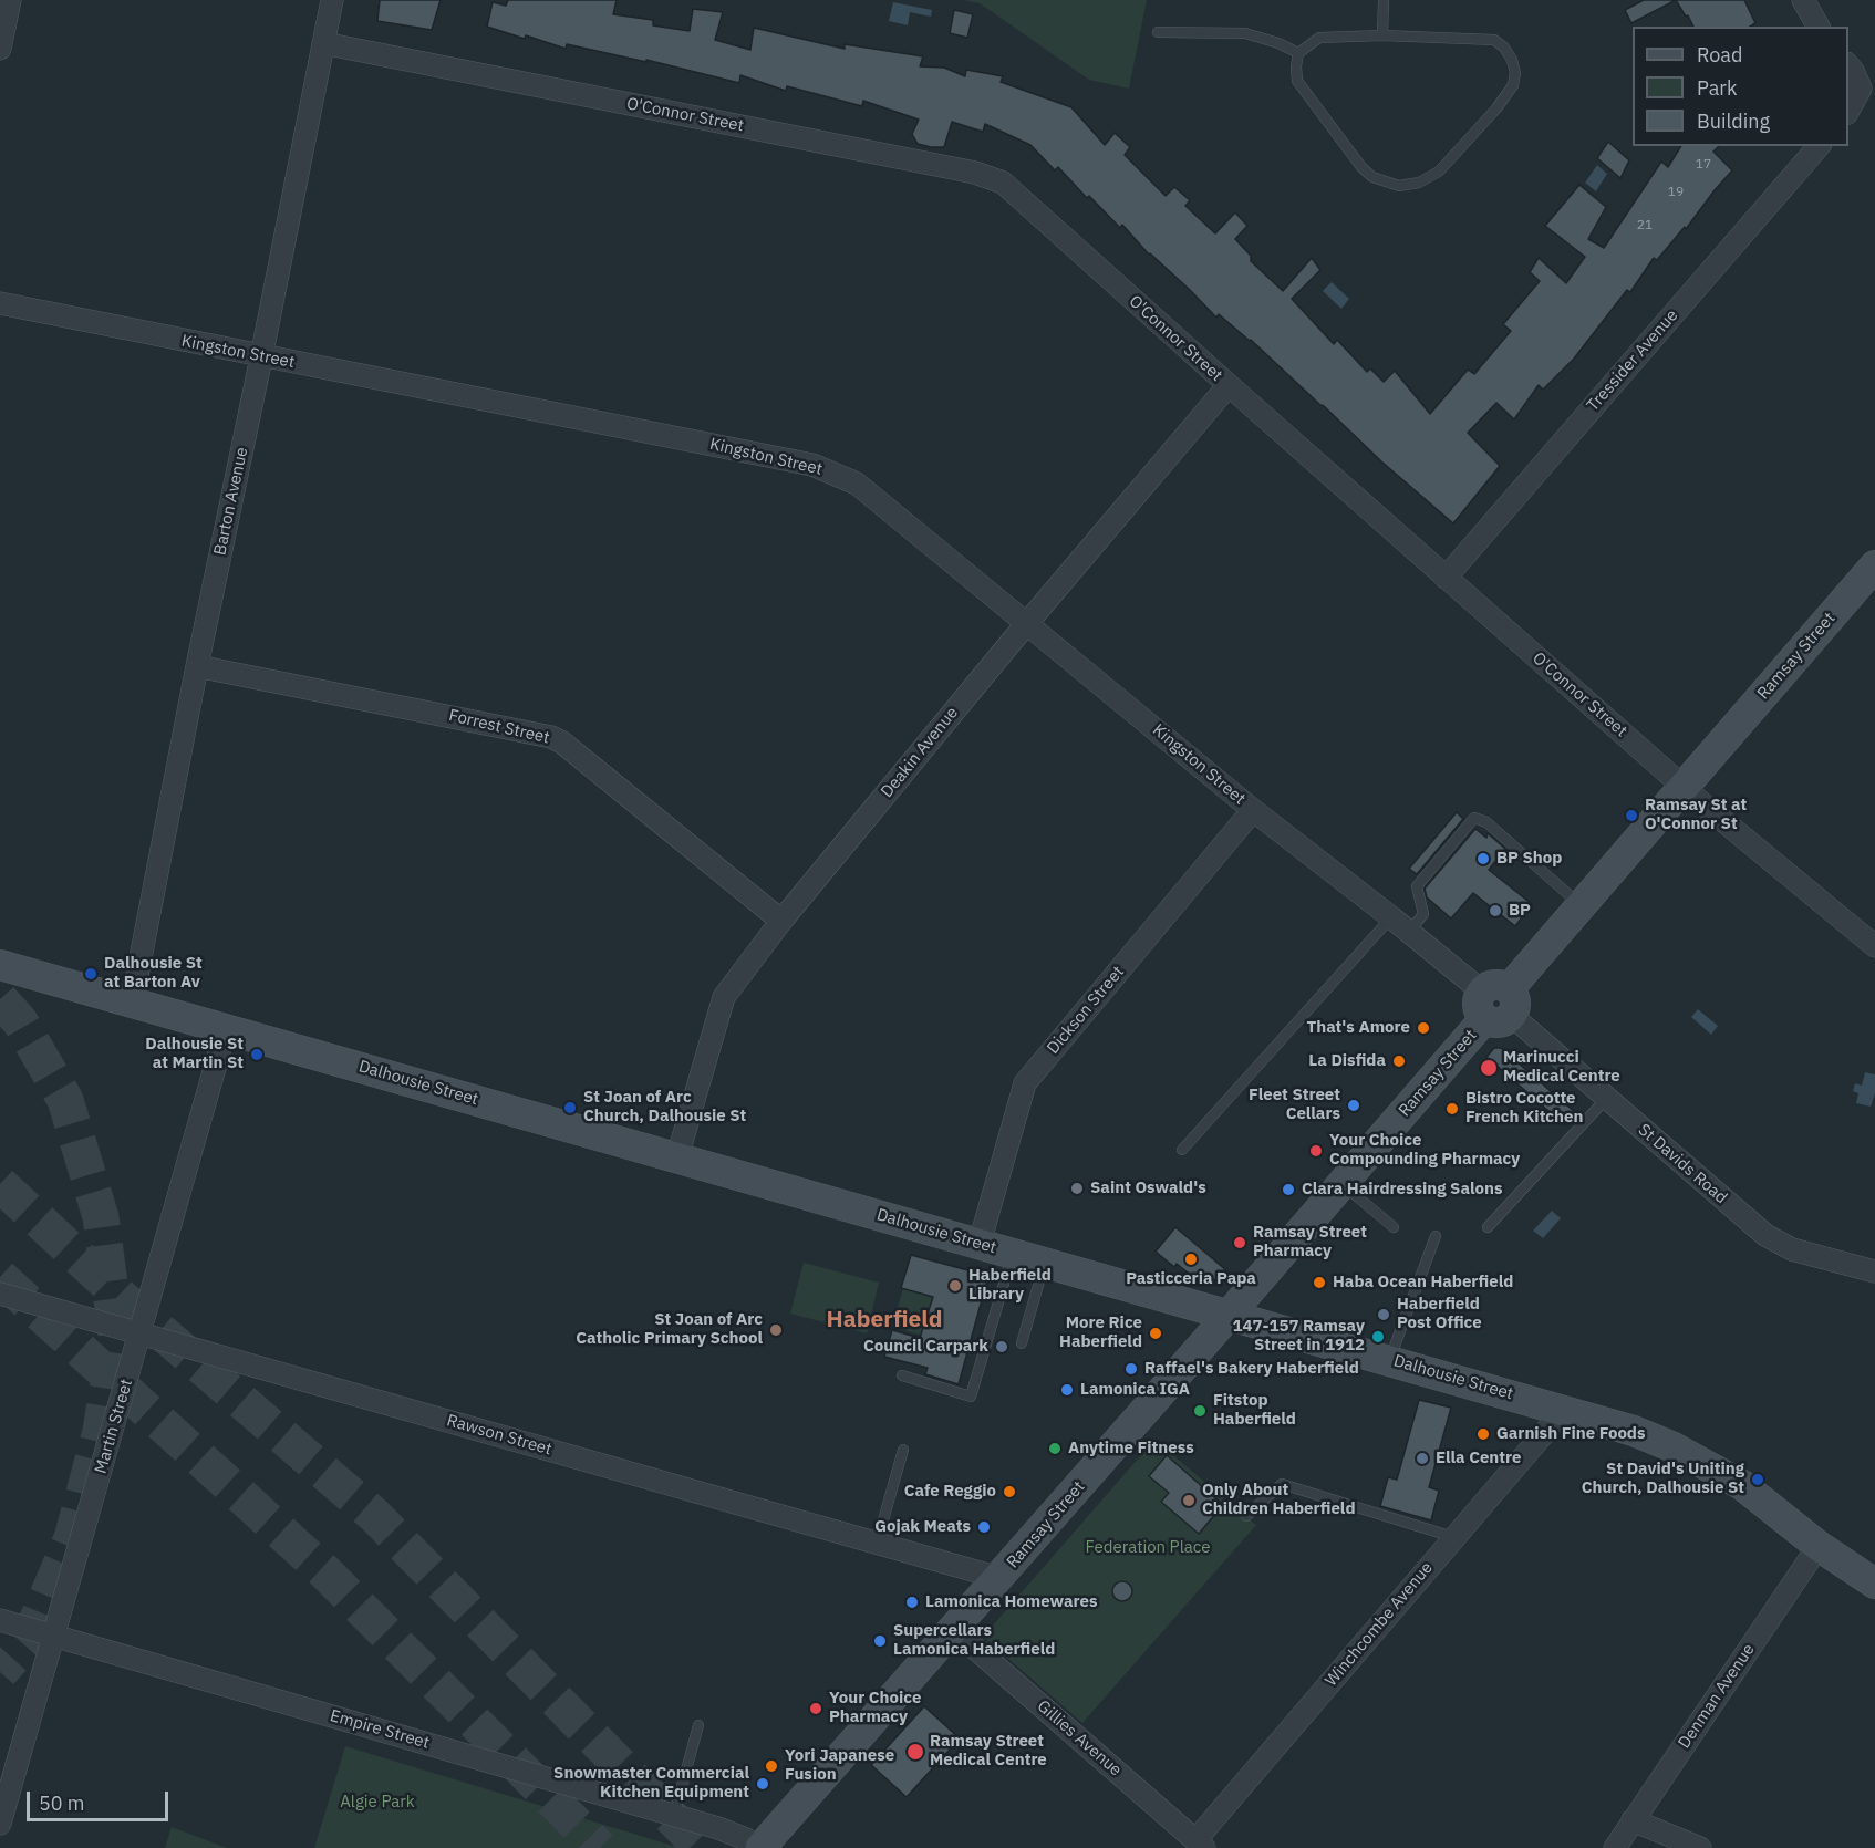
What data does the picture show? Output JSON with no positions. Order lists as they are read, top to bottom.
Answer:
{
  "streets": {
    "street": [
      "O'Connor Street",
      "Kingston Street",
      "Tressider Avenue",
      "Barton Avenue",
      "Ramsay Street",
      "Forrest Street",
      "Deakin Avenue",
      "Dickson Street",
      "Dalhousie Street",
      "St Davids Road",
      "Martin Street",
      "Rawson Street",
      "Winchcombe Avenue",
      "Denman Avenue",
      "Empire Street",
      "Gillies Avenue"
    ]
  },
  "crossings": [
    ["O'Connor Street", "Tressider Avenue"],
    ["O'Connor Street", "Barton Avenue"],
    ["O'Connor Street", "Ramsay Street"],
    ["O'Connor Street", "Deakin Avenue"],
    ["Kingston Street", "Barton Avenue"],
    ["Kingston Street", "Ramsay Street"],
    ["Kingston Street", "Deakin Avenue"],
    ["Kingston Street", "Dickson Street"],
    ["Kingston Street", "St Davids Road"],
    ["Barton Avenue", "Forrest Street"],
    ["Barton Avenue", "Dalhousie Street"],
    ["Ramsay Street", "Dalhousie Street"],
    ["Ramsay Street", "St Davids Road"],
    ["Ramsay Street", "Rawson Street"],
    ["Ramsay Street", "Empire Street"],
    ["Ramsay Street", "Gillies Avenue"],
    ["Forrest Street", "Deakin Avenue"],
    ["Deakin Avenue", "Dalhousie Street"],
    ["Dickson Street", "Dalhousie Street"],
    ["Dalhousie Street", "Martin Street"],
    ["Dalhousie Street", "Winchcombe Avenue"],
    ["Dalhousie Street", "Denman Avenue"],
    ["Martin Street", "Rawson Street"],
    ["Martin Street", "Empire Street"],
    ["Winchcombe Avenue", "Gillies Avenue"]
  ],
  "districts": ["Haberfield"],
  "parks": ["Federation Place", "Algie Park"],
  "places": [
    "Ramsay St at O'Connor St",
    "BP Shop",
    "BP",
    "Dalhousie St at Barton Av",
    "That's Amore",
    "Dalhousie St at Martin St",
    "La Disfida",
    "Marinucci Medical Centre",
    "Fleet Street Cellars",
    "St Joan of Arc Church, Dalhousie St",
    "Bistro Cocotte French Kitchen",
    "Your Choice Compounding Pharmacy",
    "Saint Oswald's",
    "Clara Hairdressing Salons",
    "Ramsay Street Pharmacy",
    "Pasticceria Papa",
    "Haba Ocean Haberfield",
    "Haberfield Library",
    "Haberfield Post Office",
    "St Joan of Arc Catholic Primary School",
    "More Rice Haberfield",
    "147-157 Ramsay Street in 1912",
    "Council Carpark",
    "Raffael's Bakery Haberfield",
    "Lamonica IGA",
    "Fitstop Haberfield",
    "Garnish Fine Foods",
    "Anytime Fitness",
    "Ella Centre",
    "St David's Uniting Church, Dalhousie St",
    "Cafe Reggio",
    "Only About Children Haberfield",
    "Gojak Meats",
    "Lamonica Homewares",
    "Supercellars Lamonica Haberfield",
    "Your Choice Pharmacy",
    "Ramsay Street Medical Centre",
    "Yori Japanese Fusion",
    "Snowmaster Commercial Kitchen Equipment"
  ],
  "house_numbers": ["17", "19", "21"],
  "legend": ["Road", "Park", "Building"],
  "scale_bar": "50 m"
}
